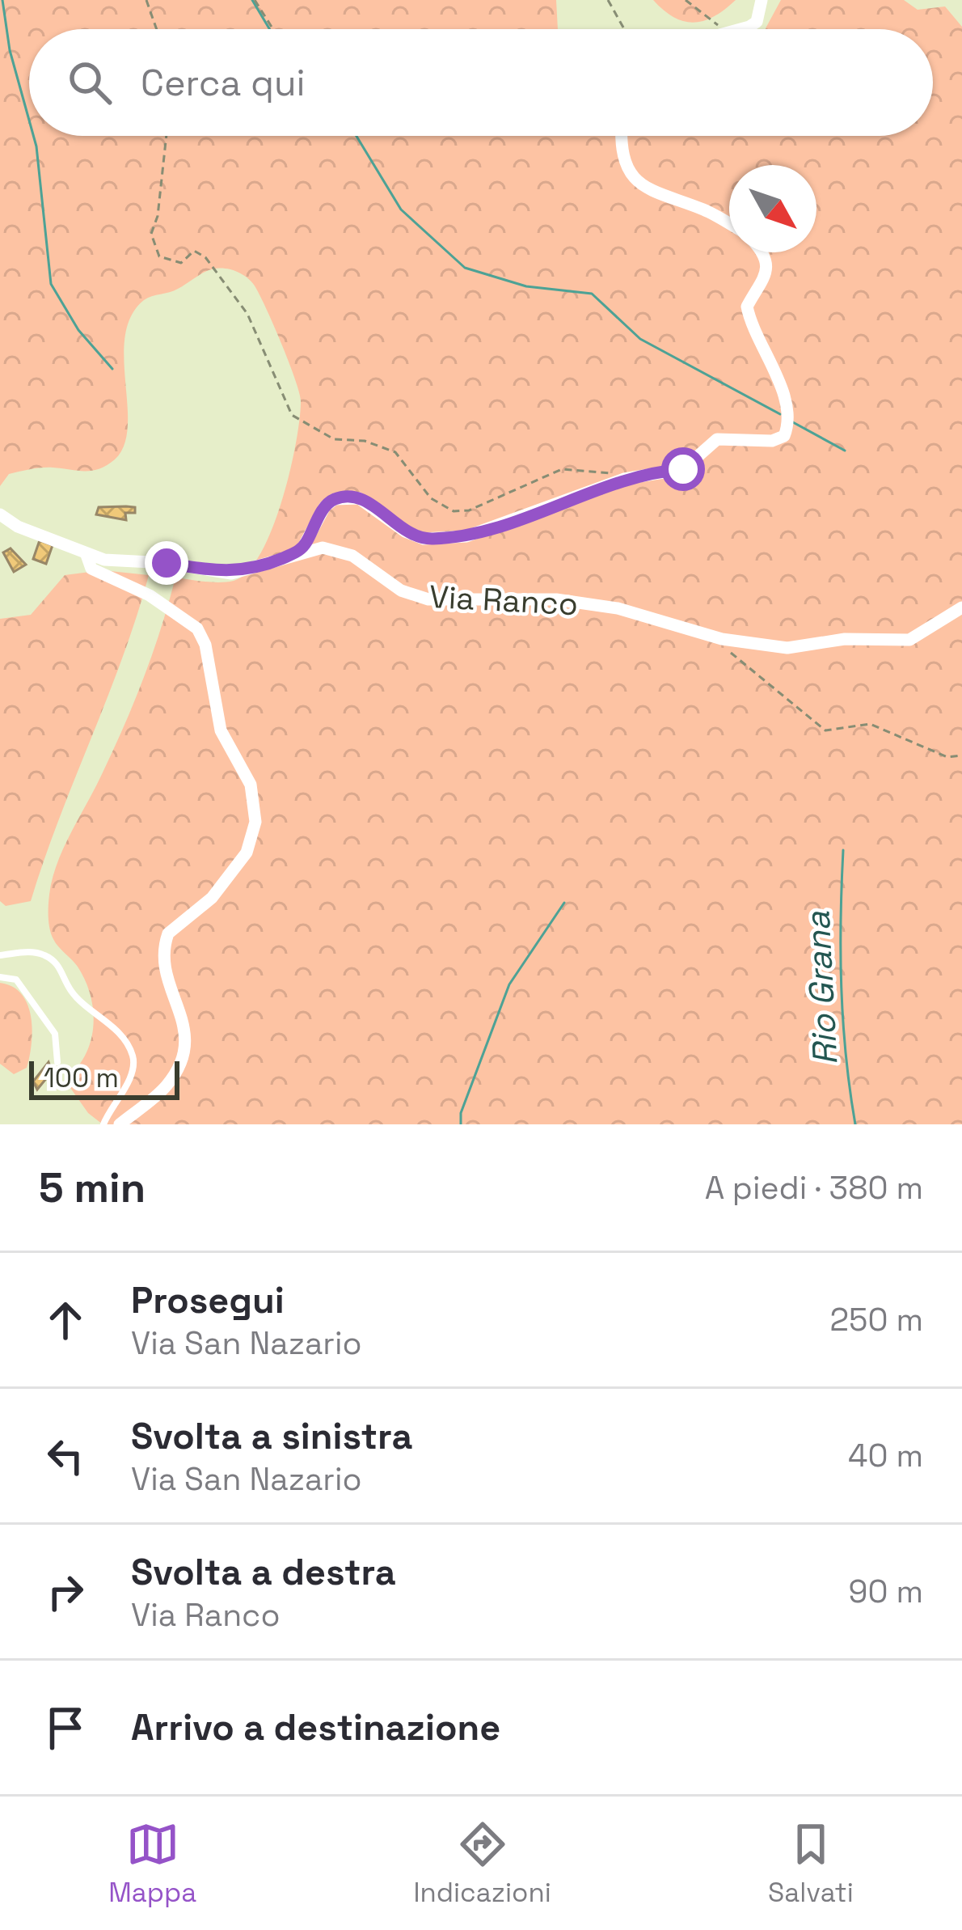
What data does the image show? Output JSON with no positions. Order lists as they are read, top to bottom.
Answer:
{
  "streets": {
    "street": ["Via Ranco"]
  },
  "water": ["Rio Grana"],
  "scale_bar": "100 m",
  "north": "bottom right",
  "page": {
    "search": "Cerca qui",
    "scale": "100 m",
    "heading": ["5 min", "A piedi · 380 m"],
    "list": [
      ["Prosegui", "Via San Nazario", "250 m"],
      ["Svolta a sinistra", "Via San Nazario", "40 m"],
      ["Svolta a destra", "Via Ranco", "90 m"],
      "Arrivo a destinazione"
    ],
    "nav": ["Mappa", "Indicazioni", "Salvati"]
  }
}
